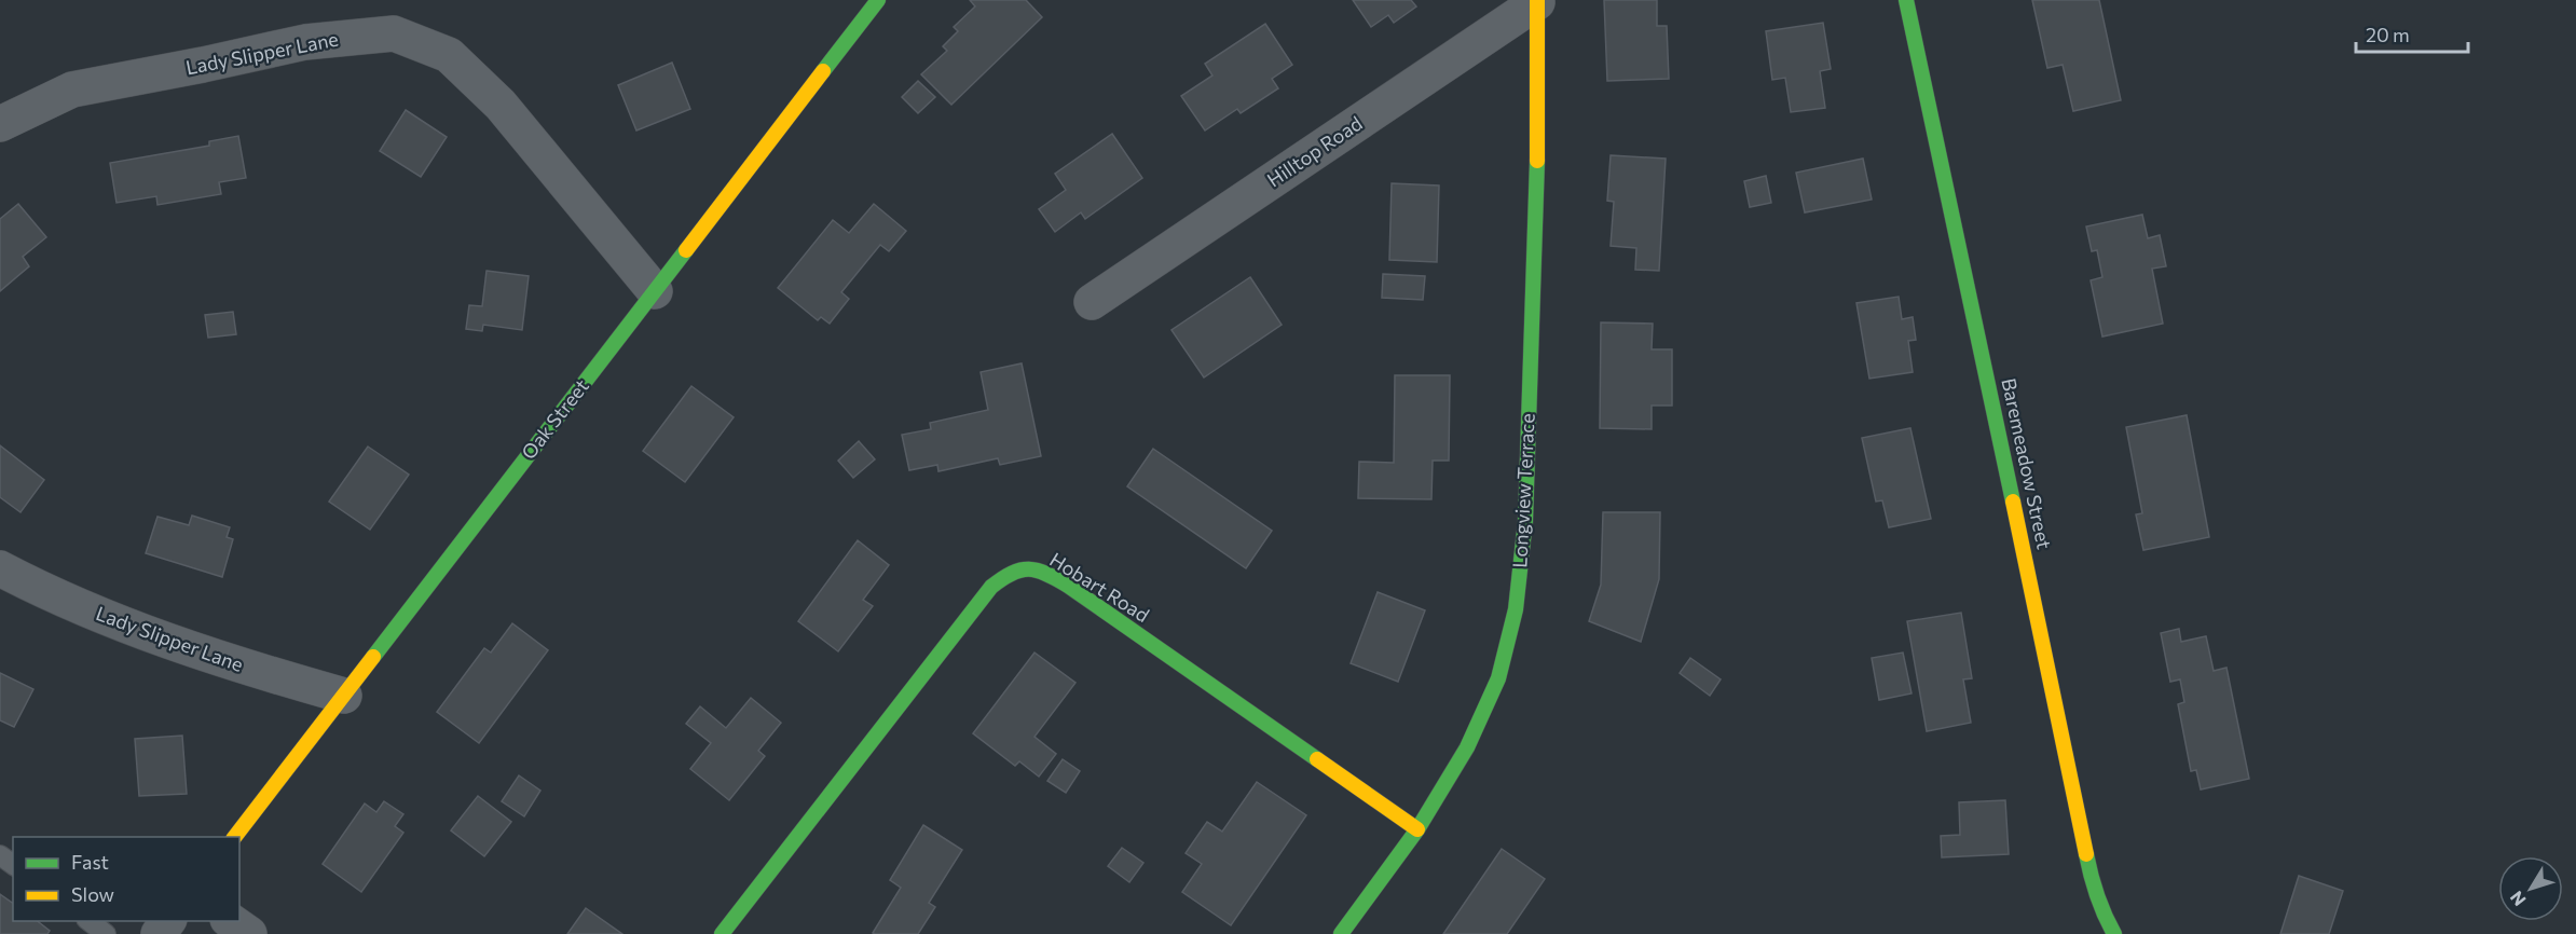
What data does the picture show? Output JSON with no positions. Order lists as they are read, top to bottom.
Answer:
{
  "streets": {
    "street": [
      "Lady Slipper Lane",
      "Hilltop Road",
      "Oak Street",
      "Baremeadow Street",
      "Longview Terrace",
      "Hobart Road"
    ]
  },
  "crossings": [
    ["Lady Slipper Lane", "Oak Street"],
    ["Hilltop Road", "Longview Terrace"],
    ["Longview Terrace", "Hobart Road"]
  ],
  "legend": ["Fast", "Slow"],
  "scale_bar": "20 m",
  "north": "bottom left"
}
